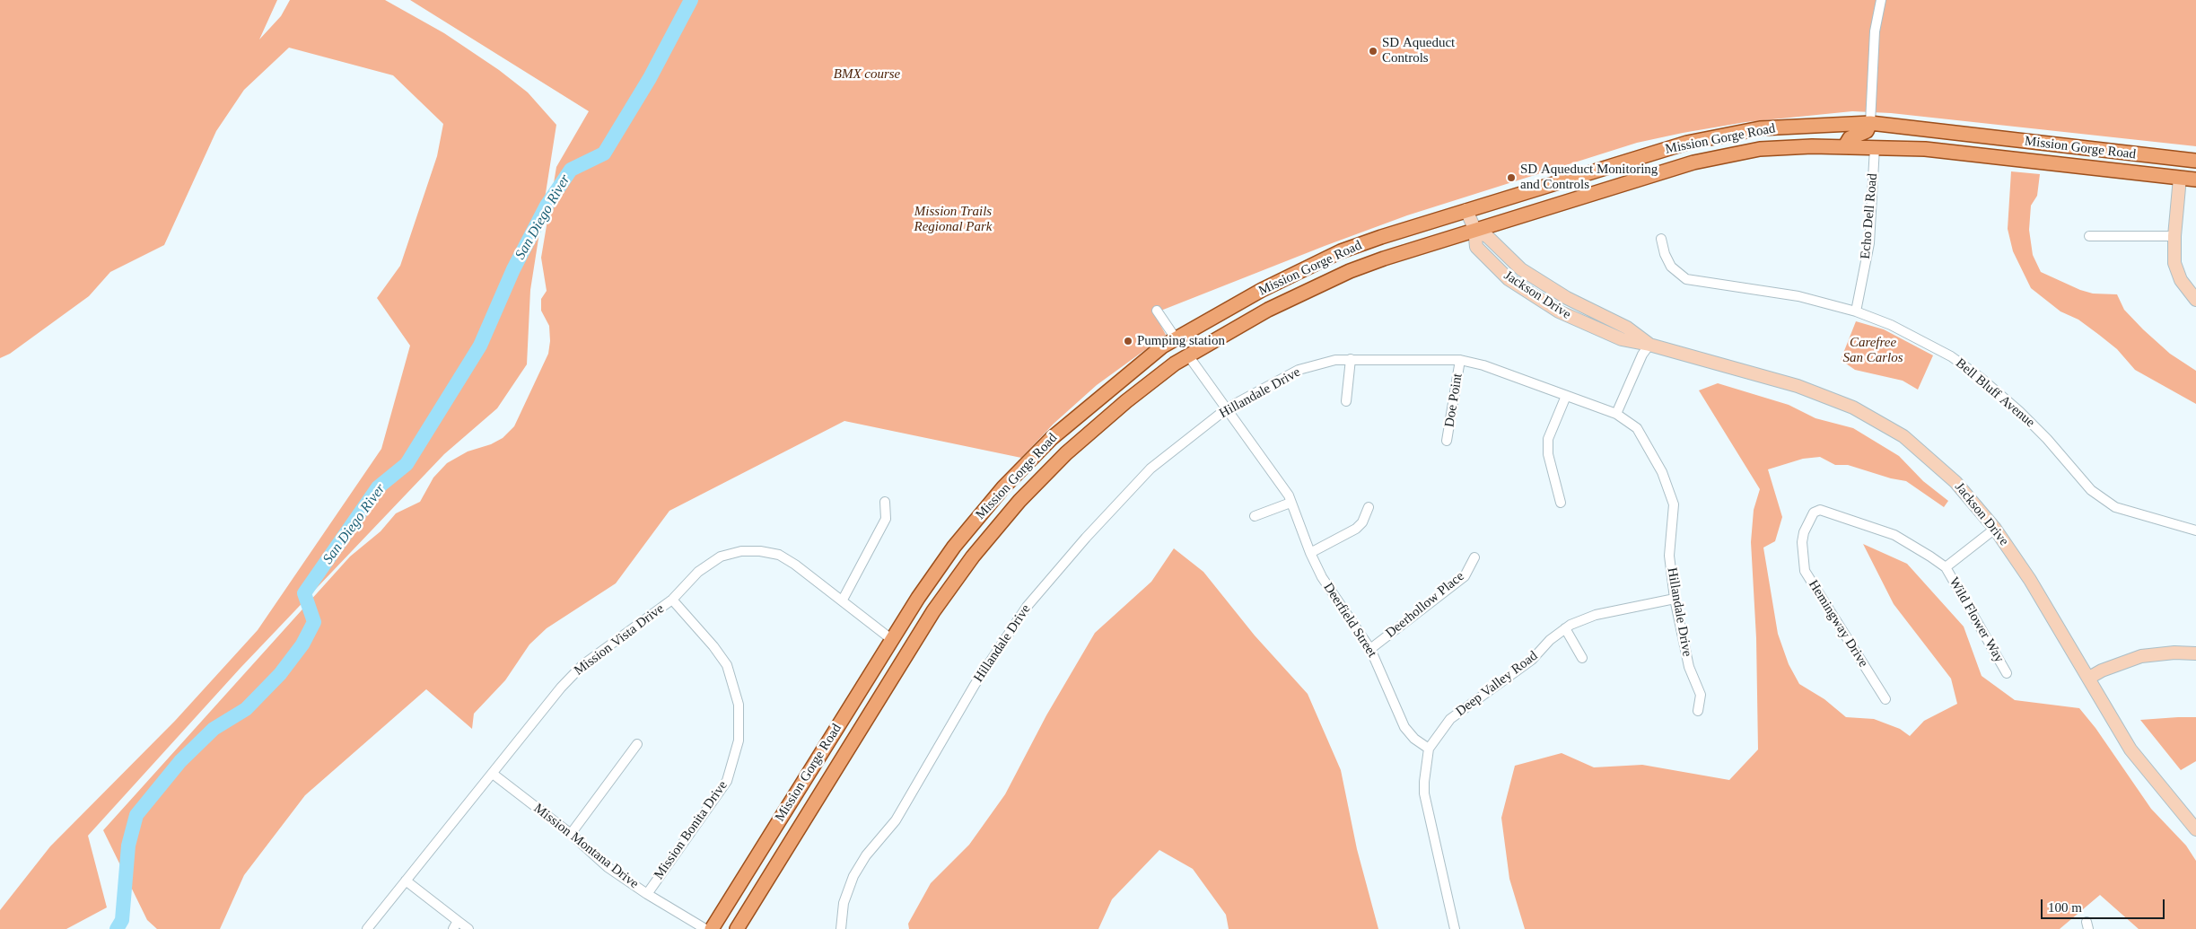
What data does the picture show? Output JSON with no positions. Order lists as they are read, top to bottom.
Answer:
{
  "streets": {
    "main road": ["Mission Gorge Road", "Jackson Drive"],
    "street": [
      "Echo Dell Road",
      "Hillandale Drive",
      "Bell Bluff Avenue",
      "Doe Point",
      "Deerhollow Place",
      "Deerfield Street",
      "Wild Flower Way",
      "Hemingway Drive",
      "Mission Vista Drive",
      "Deep Valley Road",
      "Mission Bonita Drive",
      "Mission Montana Drive"
    ]
  },
  "crossings": [
    ["Mission Gorge Road", "Echo Dell Road"],
    ["Mission Gorge Road", "Jackson Drive"],
    ["Mission Gorge Road", "Deerfield Street"],
    ["Mission Gorge Road", "Mission Vista Drive"],
    ["Echo Dell Road", "Bell Bluff Avenue"],
    ["Hillandale Drive", "Doe Point"],
    ["Hillandale Drive", "Deerfield Street"],
    ["Hillandale Drive", "Deep Valley Road"],
    ["Deerhollow Place", "Deerfield Street"],
    ["Deerfield Street", "Deep Valley Road"],
    ["Wild Flower Way", "Hemingway Drive"],
    ["Mission Vista Drive", "Mission Bonita Drive"],
    ["Mission Vista Drive", "Mission Montana Drive"],
    ["Mission Bonita Drive", "Mission Montana Drive"]
  ],
  "water": ["San Diego River"],
  "parks": ["BMX course", "Mission Trails Regional Park", "Carefree San Carlos"],
  "places": ["SD Aqueduct Controls", "SD Aqueduct Monitoring and Controls", "Pumping station"],
  "scale_bar": "100 m"
}
